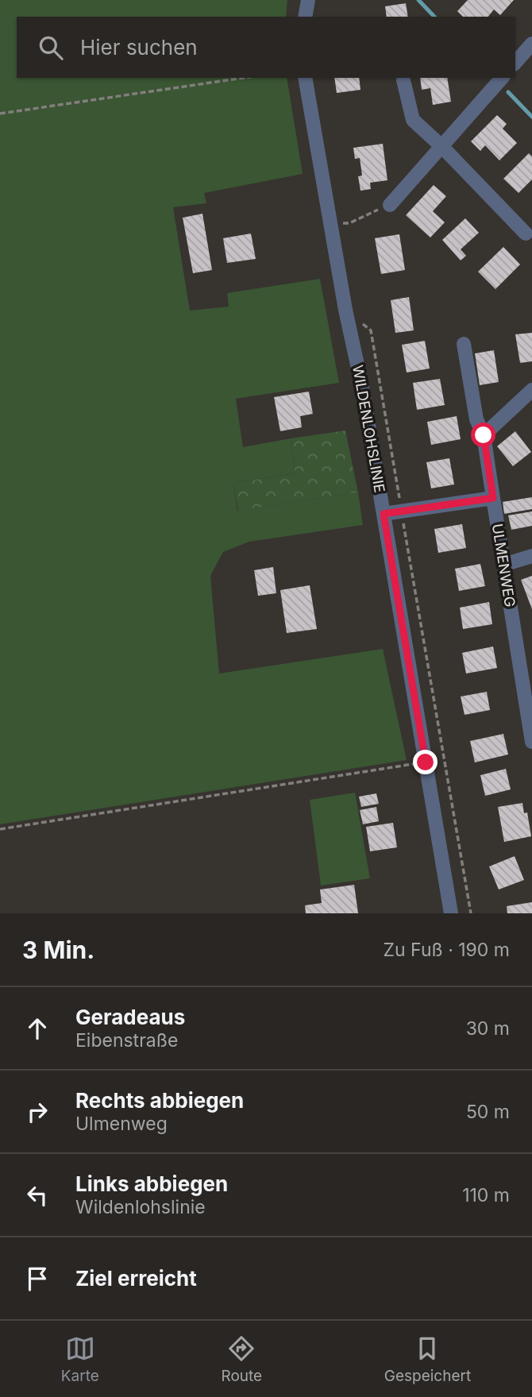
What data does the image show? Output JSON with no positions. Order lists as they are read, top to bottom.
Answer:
{
  "streets": {
    "street": ["WILDENLOHSLINIE", "ULMENWEG"]
  },
  "page": {
    "search": "Hier suchen",
    "heading": ["3 Min.", "Zu Fuß · 190 m"],
    "list": [
      ["Geradeaus", "Eibenstraße", "30 m"],
      ["Rechts abbiegen", "Ulmenweg", "50 m"],
      ["Links abbiegen", "Wildenlohslinie", "110 m"],
      "Ziel erreicht"
    ],
    "nav": ["Karte", "Route", "Gespeichert"]
  }
}
